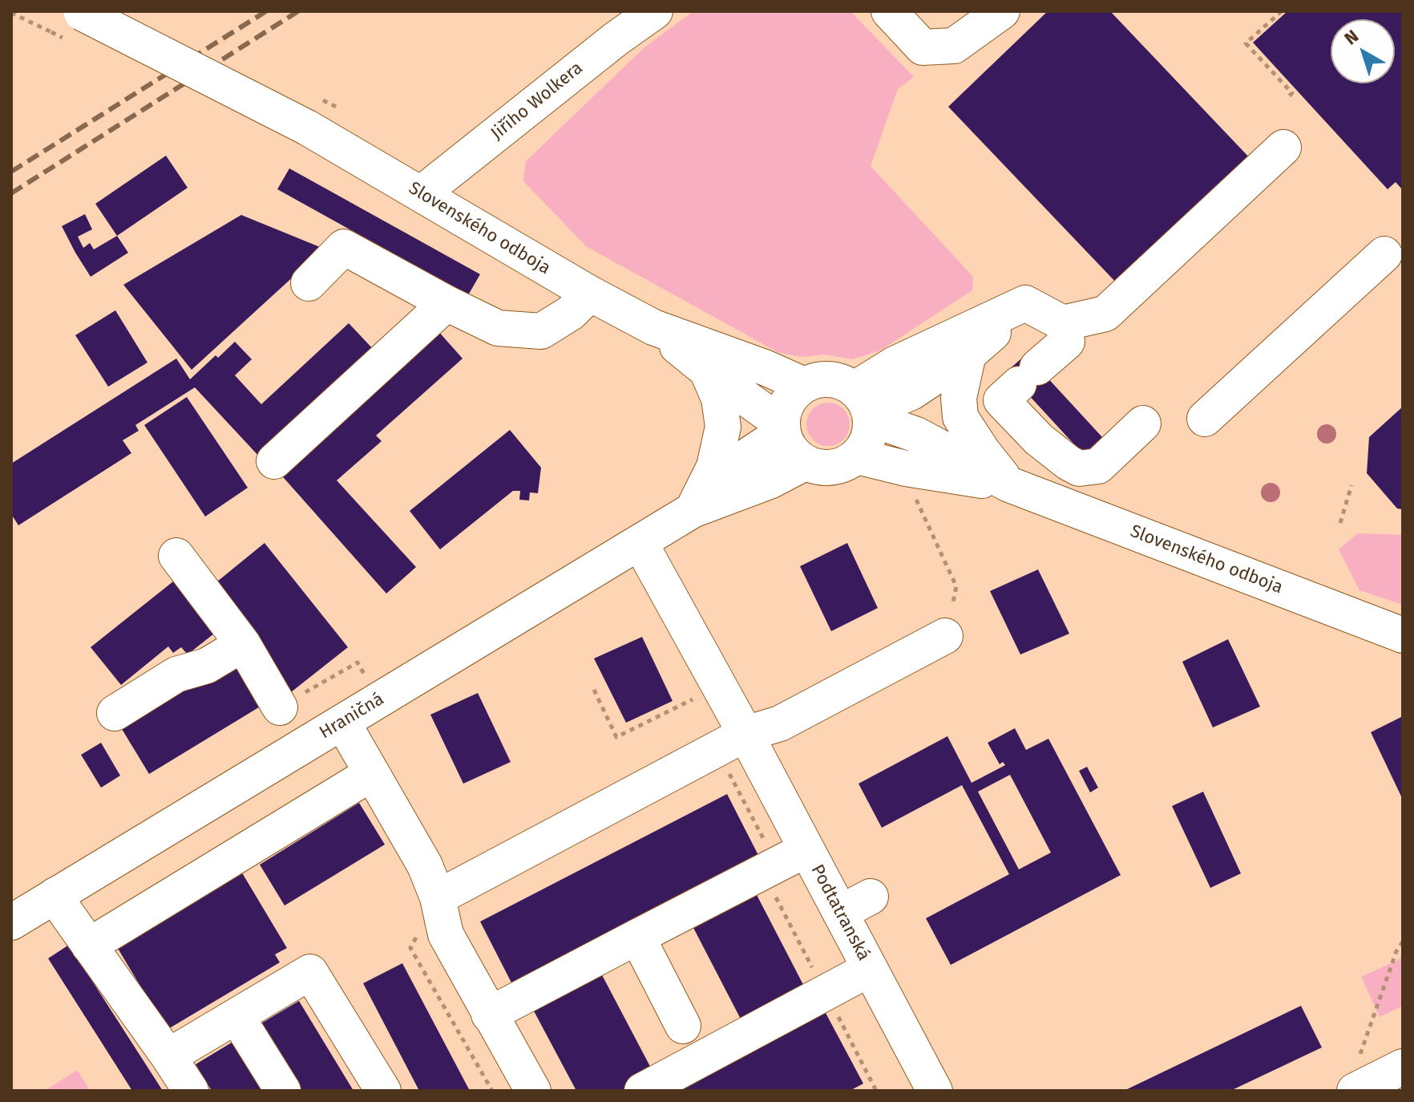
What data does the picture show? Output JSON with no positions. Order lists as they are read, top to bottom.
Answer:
{
  "streets": {
    "street": [
      "Jiřího Wolkera",
      "Slovenského odboja",
      "Hraničná",
      "Podtatranská"
    ]
  },
  "crossings": [
    ["Jiřího Wolkera", "Slovenského odboja"],
    ["Slovenského odboja", "Hraničná"],
    ["Hraničná", "Podtatranská"]
  ],
  "north": "top left"
}
